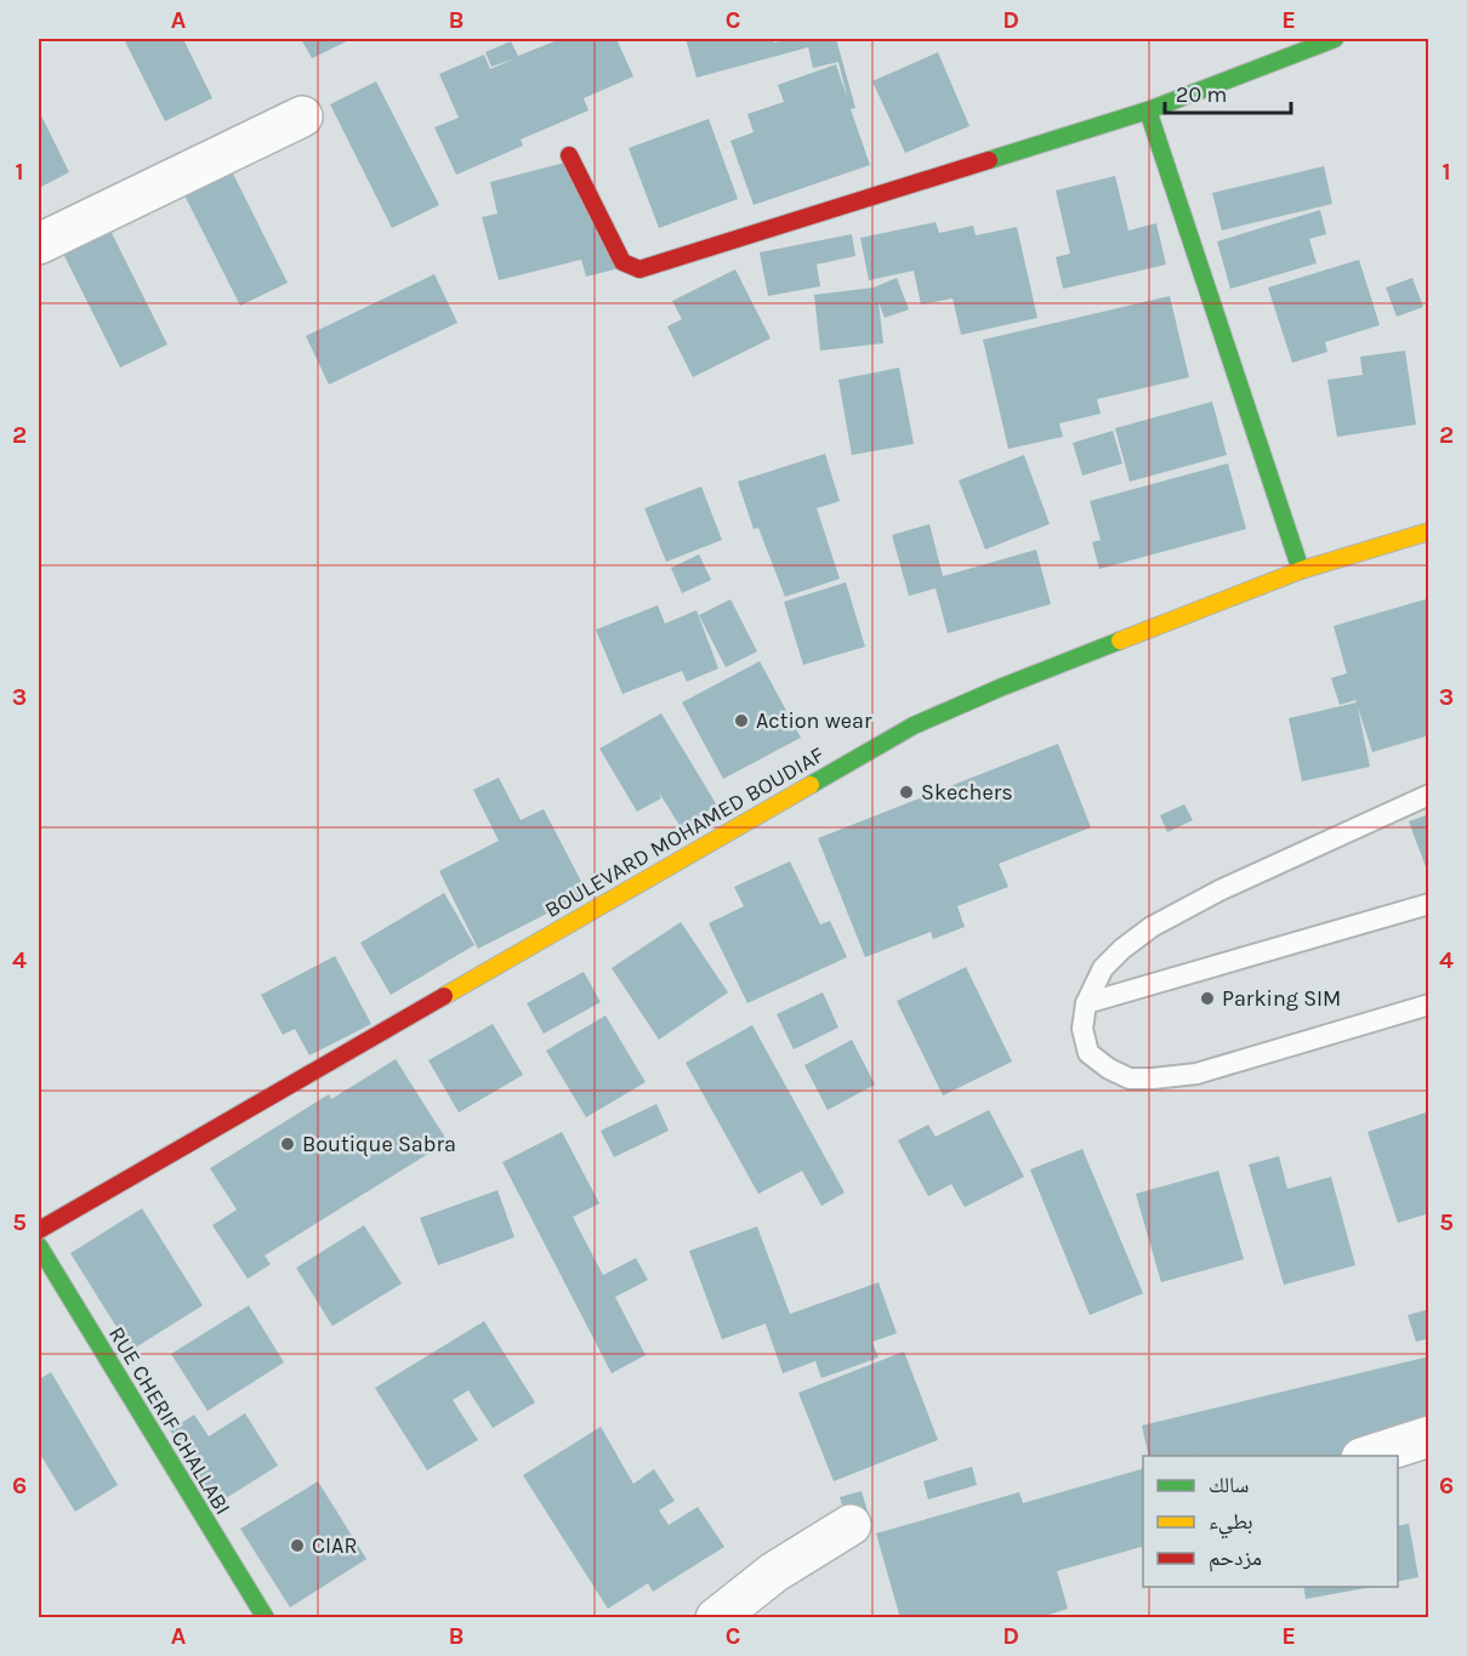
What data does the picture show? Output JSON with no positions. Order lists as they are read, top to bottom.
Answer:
{
  "streets": {
    "street": ["BOULEVARD MOHAMED BOUDIAF", "RUE CHERIF CHALLABI"]
  },
  "places": [
    "Action wear",
    "Skechers",
    "Parking SIM",
    "Boutique Sabra",
    "CIAR"
  ],
  "legend": ["سالك", "بطيء", "مزدحم"],
  "scale_bar": "20 m",
  "grid": {
    "columns": [
      "A",
      "B",
      "C",
      "D",
      "E"
    ],
    "rows": [
      "1",
      "2",
      "3",
      "4",
      "5",
      "6"
    ]
  }
}
